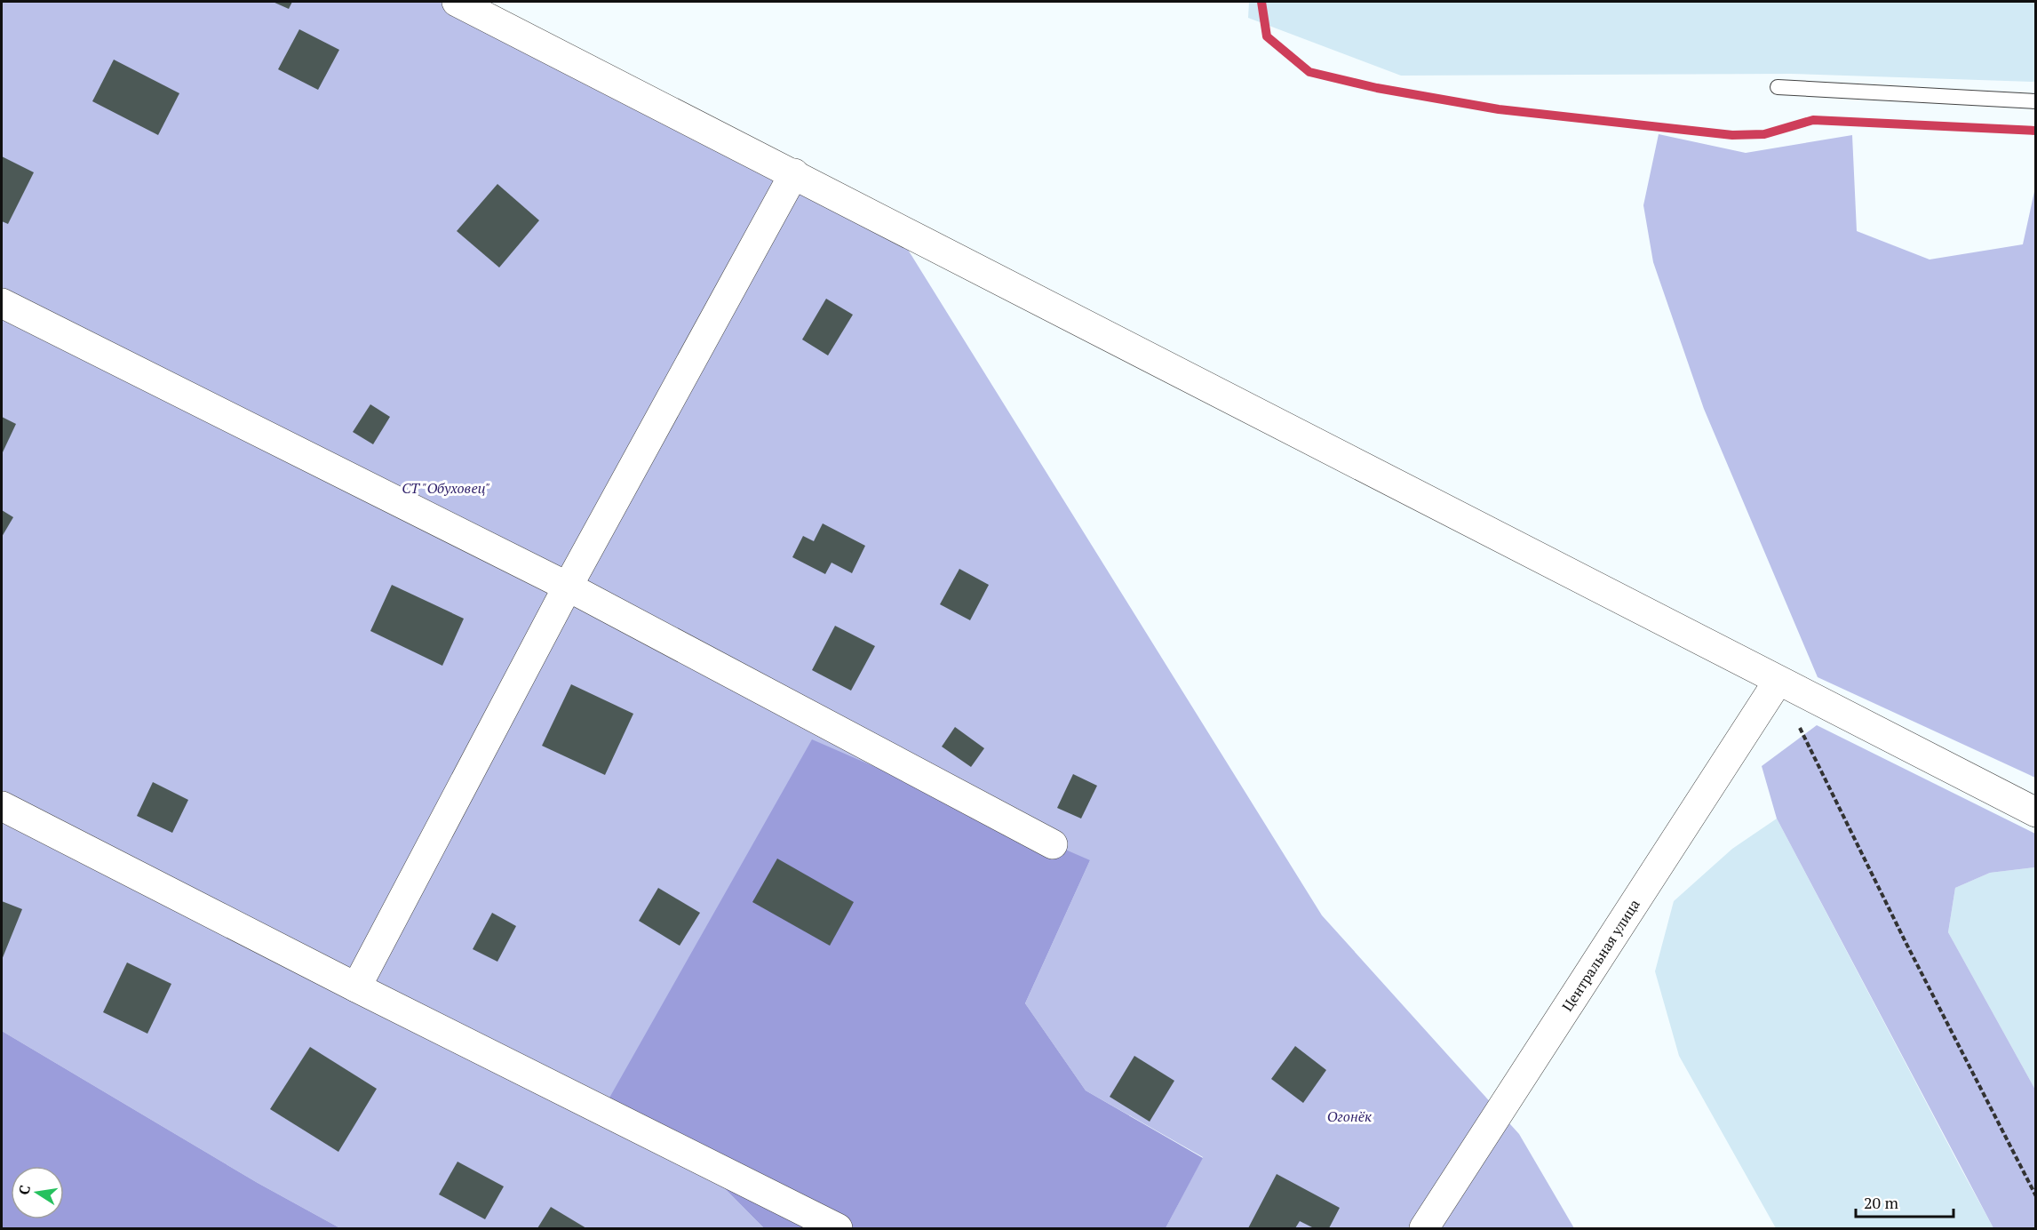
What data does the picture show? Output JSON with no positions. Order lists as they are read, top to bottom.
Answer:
{
  "streets": {
    "street": ["Центральная улица"]
  },
  "parks": ["СТ \"Обуховец\"", "Огонёк"],
  "scale_bar": "20 m",
  "north": "left"
}
